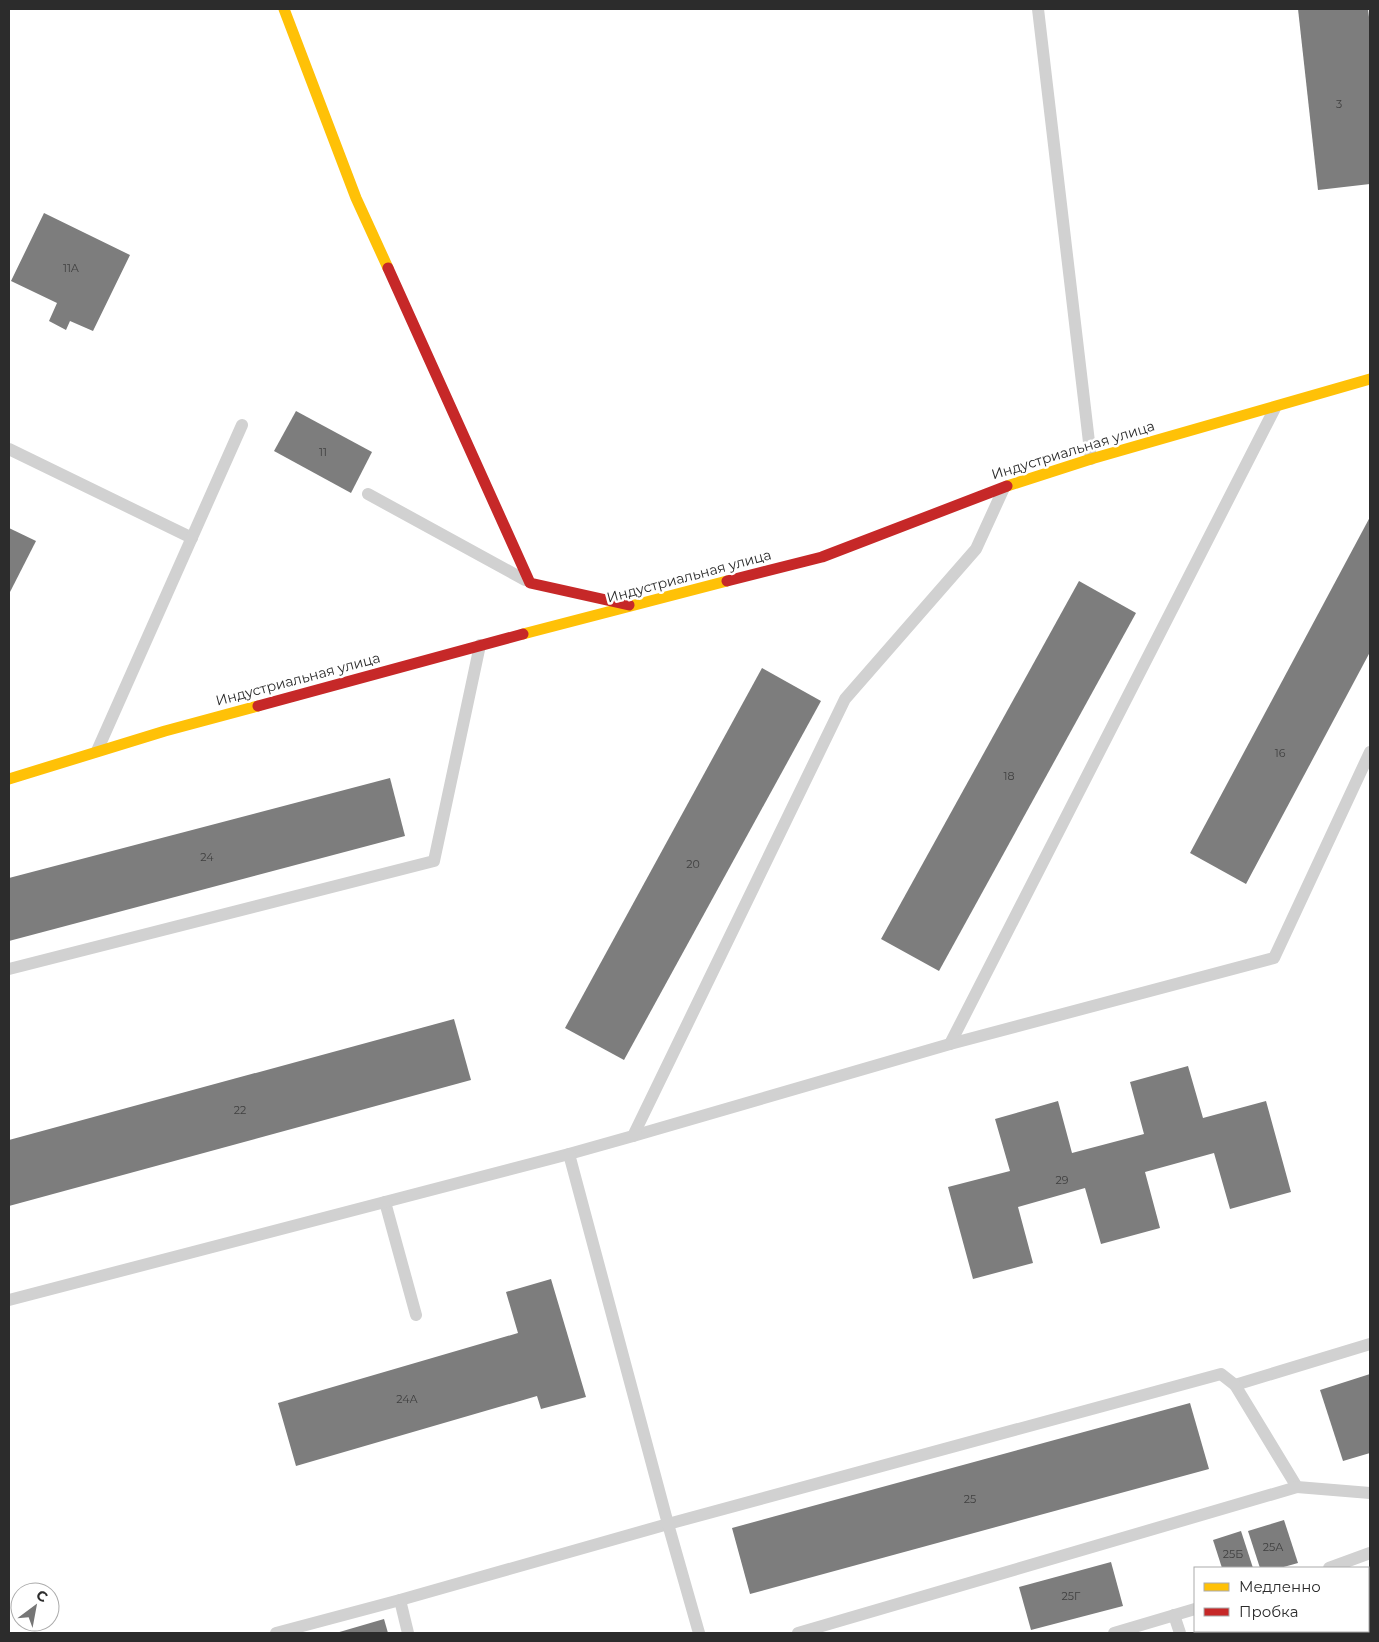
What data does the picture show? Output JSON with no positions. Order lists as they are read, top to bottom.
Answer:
{
  "streets": {
    "street": ["Индустриальная улица"]
  },
  "house_numbers": [
    "3",
    "11А",
    "11",
    "16",
    "18",
    "24",
    "20",
    "22",
    "29",
    "24А",
    "25",
    "25А",
    "25Б",
    "25Г"
  ],
  "legend": ["Медленно", "Пробка"],
  "north": "top right"
}
